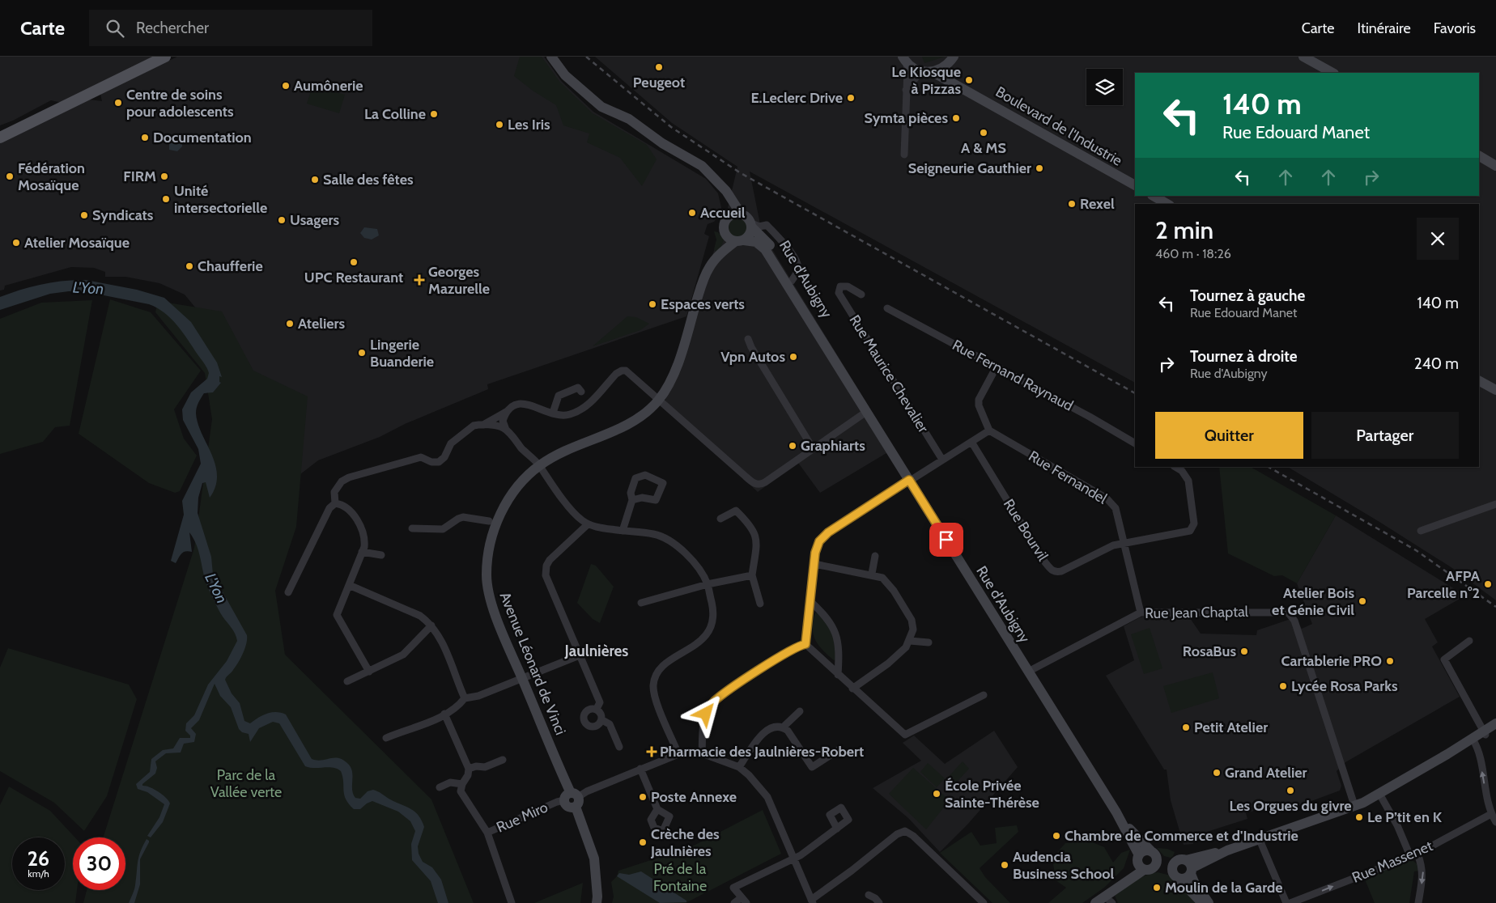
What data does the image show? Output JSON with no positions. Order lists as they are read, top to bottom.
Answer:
{
  "streets": {
    "main road": ["Boulevard de l'Industrie", "Rue d'Aubigny", "Avenue Léonard de Vinci"],
    "street": [
      "Rue Maurice Chevalier",
      "Rue Fernand Raynaud",
      "Rue Fernandel",
      "Rue Bourvil",
      "Rue Jean Chaptal",
      "Rue Miro",
      "Rue Massenet"
    ]
  },
  "crossings": [
    ["Rue d'Aubigny", "Rue Jean Chaptal"],
    ["Rue d'Aubigny", "Avenue Léonard de Vinci"],
    ["Rue Fernandel", "Rue Bourvil"],
    ["Rue Fernandel", "Rue Jean Chaptal"],
    ["Avenue Léonard de Vinci", "Rue Miro"]
  ],
  "one_way": ["Rue Massenet"],
  "districts": ["Jaulnières"],
  "water": ["L'Yon"],
  "parks": ["Parc de la Vallée verte", "Pré de la Fontaine"],
  "places": {
    "other": [
      "Peugeot",
      "Le Kiosque à Pizzas",
      "Aumônerie",
      "E.Leclerc Drive",
      "Centre de soins pour adolescents",
      "La Colline",
      "Symta pièces",
      "Les Iris",
      "A & MS",
      "Documentation",
      "Seigneurie Gauthier",
      "Fédération Mosaïque",
      "FIRM",
      "Salle des fêtes",
      "Unité intersectorielle",
      "Rexel",
      "Accueil",
      "Syndicats",
      "Usagers",
      "Atelier Mosaïque",
      "UPC Restaurant",
      "Chaufferie",
      "Espaces verts",
      "Ateliers",
      "Lingerie Buanderie",
      "Vpn Autos",
      "Graphiarts",
      "AFPA Parcelle n°2",
      "Atelier Bois et Génie Civil",
      "RosaBus",
      "Cartablerie PRO",
      "Lycée Rosa Parks",
      "Petit Atelier",
      "Grand Atelier",
      "Les Orgues du givre",
      "École Privée Sainte-Thérèse",
      "Poste Annexe",
      "Le P’tit en K",
      "Chambre de Commerce et d'Industrie",
      "Crèche des Jaulnières",
      "Audencia Business School",
      "Moulin de la Garde"
    ],
    "health": ["Georges Mazurelle", "Pharmacie des Jaulnières-Robert"]
  },
  "page": {
    "header": "Carte",
    "search": "Rechercher",
    "nav": ["Carte", "Itinéraire", "Favoris"],
    "turn": ["140 m", "Rue Edouard Manet"],
    "heading": ["2 min", "460 m · 18:26"],
    "list": [
      {
        "name": "Tournez à gauche",
        "note": "Rue Edouard Manet",
        "value": "140 m"
      },
      {
        "name": "Tournez à droite",
        "note": "Rue d'Aubigny",
        "value": "240 m"
      }
    ],
    "buttons": ["Quitter", "Partager"],
    "speed": "26 km/h",
    "limit": "30"
  }
}
